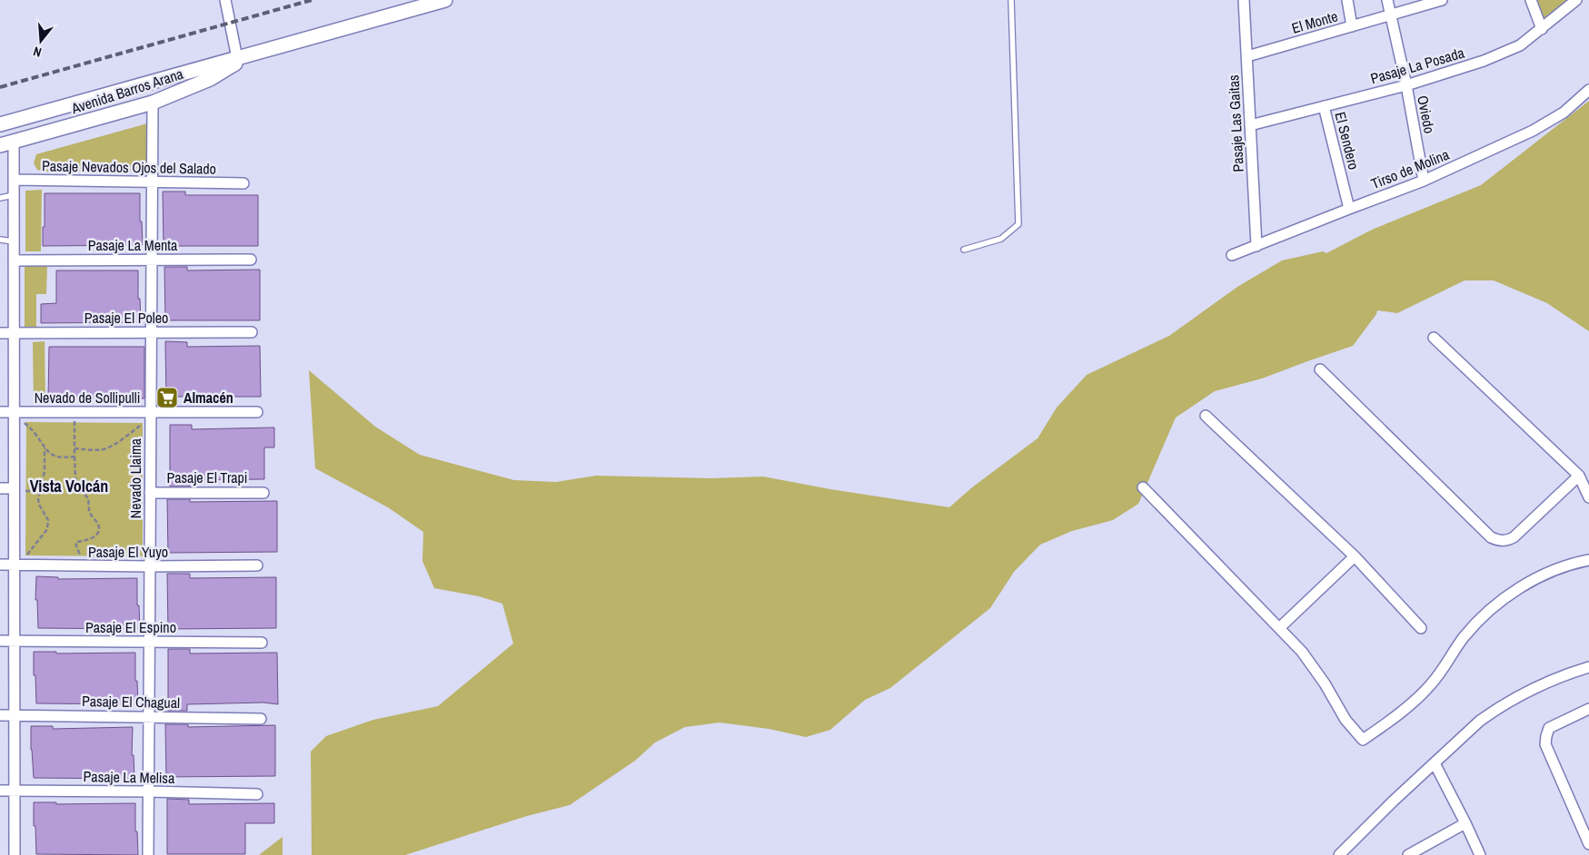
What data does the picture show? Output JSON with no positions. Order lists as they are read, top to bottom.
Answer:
{
  "streets": {
    "main road": ["Avenida Barros Arana"],
    "street": [
      "El Monte",
      "Pasaje La Posada",
      "Oviedo",
      "Pasaje Las Gaitas",
      "El Sendero",
      "Pasaje Nevados Ojos del Salado",
      "Tirso de Molina",
      "Pasaje La Menta",
      "Pasaje El Poleo",
      "Nevado de Sollipulli",
      "Pasaje El Trapi",
      "Nevado Llaima",
      "Pasaje El Yuyo",
      "Pasaje El Espino",
      "Pasaje El Chagual",
      "Pasaje La Melisa"
    ]
  },
  "crossings": [
    ["El Monte", "Oviedo"],
    ["El Monte", "Pasaje Las Gaitas"],
    ["Pasaje La Posada", "Oviedo"],
    ["Pasaje La Posada", "Pasaje Las Gaitas"],
    ["Pasaje La Posada", "El Sendero"],
    ["Avenida Barros Arana", "Nevado Llaima"],
    ["Oviedo", "Tirso de Molina"],
    ["Pasaje Las Gaitas", "Tirso de Molina"],
    ["El Sendero", "Tirso de Molina"],
    ["Pasaje Nevados Ojos del Salado", "Nevado Llaima"],
    ["Pasaje La Menta", "Nevado Llaima"],
    ["Pasaje El Poleo", "Nevado Llaima"],
    ["Nevado de Sollipulli", "Nevado Llaima"],
    ["Pasaje El Trapi", "Nevado Llaima"],
    ["Nevado Llaima", "Pasaje El Yuyo"],
    ["Nevado Llaima", "Pasaje El Espino"],
    ["Nevado Llaima", "Pasaje El Chagual"],
    ["Nevado Llaima", "Pasaje La Melisa"]
  ],
  "districts": ["Vista Volcán"],
  "places": {
    "supermarket": ["Almacén"]
  },
  "north": "bottom"
}
